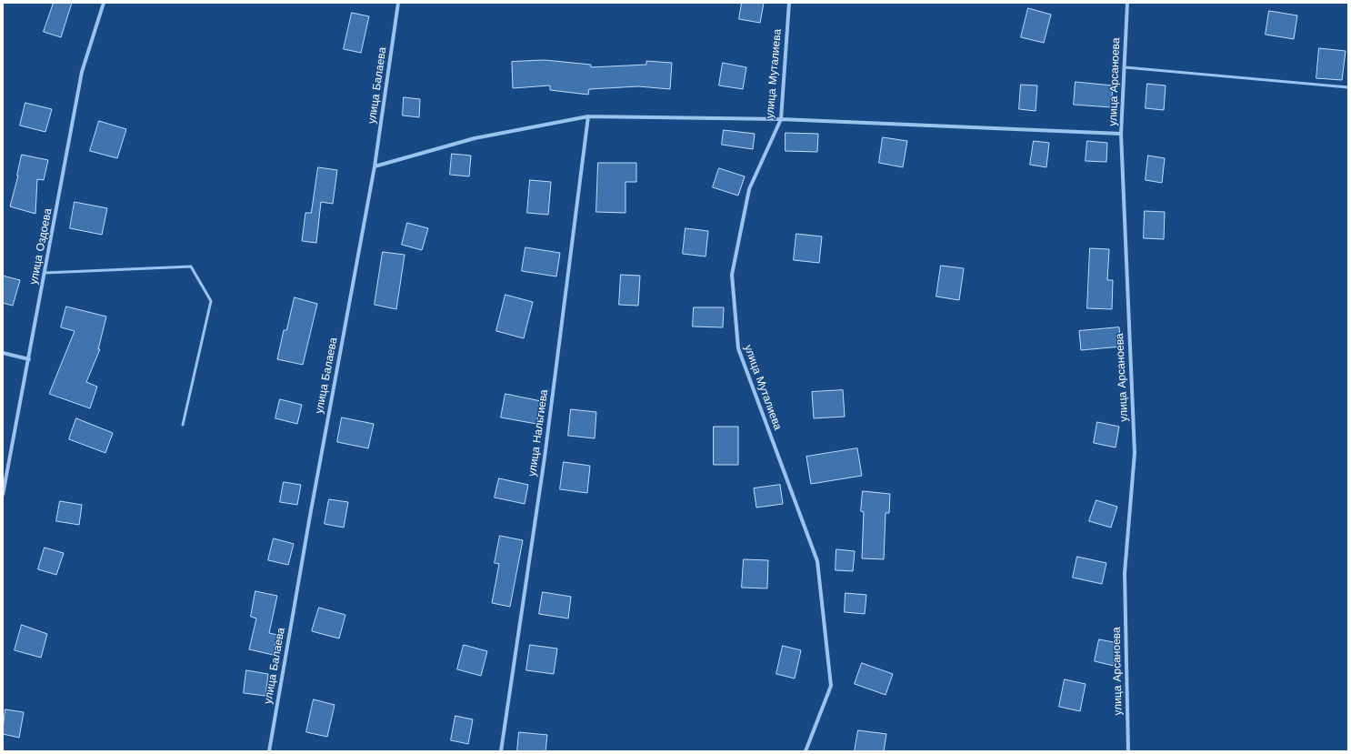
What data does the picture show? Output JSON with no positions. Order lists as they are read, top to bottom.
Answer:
{
  "streets": {
    "street": [
      "улица Муталиева",
      "улица Арсаноева",
      "улица Балаева",
      "улица Оздоева",
      "улица Нальгиева"
    ]
  }
}
